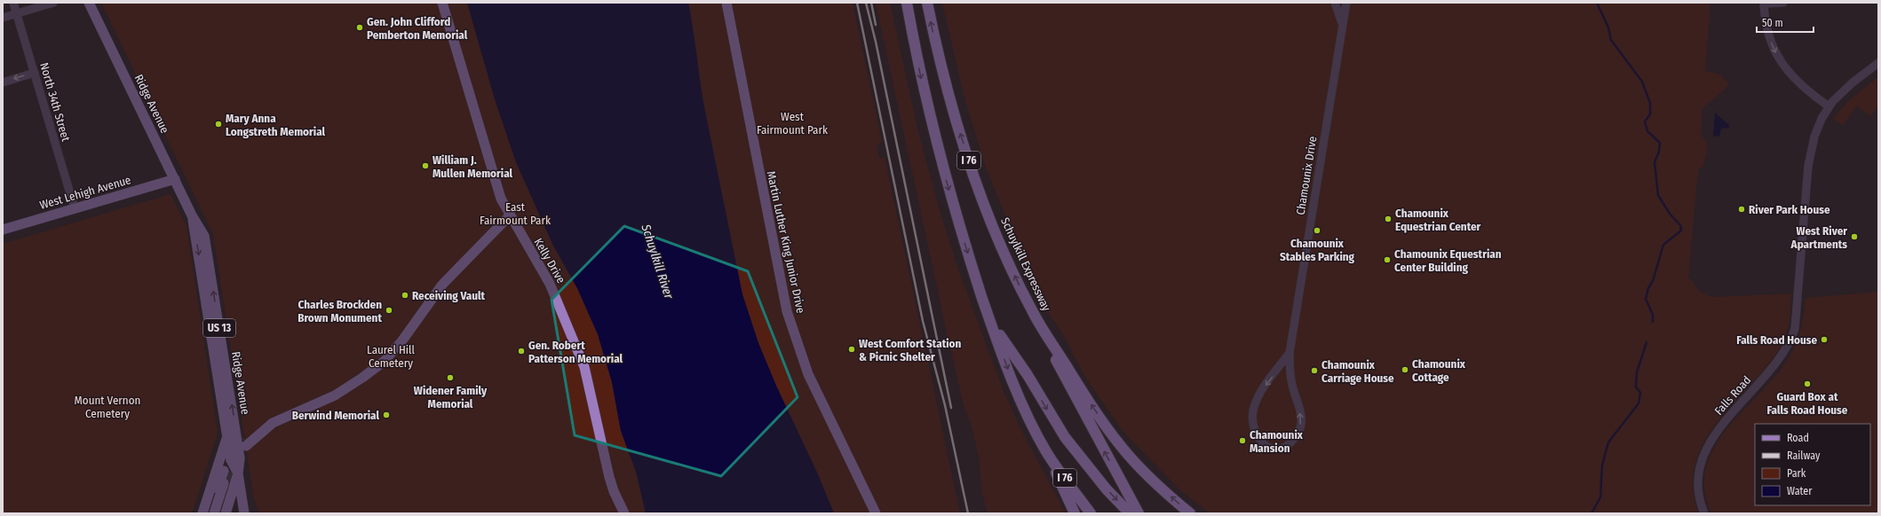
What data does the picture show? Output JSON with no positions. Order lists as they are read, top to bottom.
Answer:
{
  "streets": {
    "highway": ["I 76", "Schuylkill Expressway"],
    "main road": [
      "Ridge Avenue",
      "West Lehigh Avenue",
      "Martin Luther King Junior Drive",
      "Kelly Drive",
      "US 13"
    ],
    "street": ["North 34th Street", "Chamounix Drive", "Falls Road"]
  },
  "crossings": [
    ["North 34th Street", "West Lehigh Avenue"],
    ["Ridge Avenue", "West Lehigh Avenue"],
    ["Ridge Avenue", "US 13"]
  ],
  "water": ["Schuylkill River"],
  "parks": [
    "West Fairmount Park",
    "East Fairmount Park",
    "Laurel Hill Cemetery",
    "Mount Vernon Cemetery"
  ],
  "places": [
    "Gen. John Clifford Pemberton Memorial",
    "Mary Anna Longstreth Memorial",
    "William J. Mullen Memorial",
    "River Park House",
    "Chamounix Equestrian Center",
    "Chamounix Stables Parking",
    "West River Apartments",
    "Chamounix Equestrian Center Building",
    "Receiving Vault",
    "Charles Brockden Brown Monument",
    "Falls Road House",
    "West Comfort Station & Picnic Shelter",
    "Gen. Robert Patterson Memorial",
    "Chamounix Cottage",
    "Chamounix Carriage House",
    "Widener Family Memorial",
    "Guard Box at Falls Road House",
    "Berwind Memorial",
    "Chamounix Mansion"
  ],
  "legend": [
    "Road",
    "Railway",
    "Park",
    "Water"
  ],
  "scale_bar": "50 m"
}
